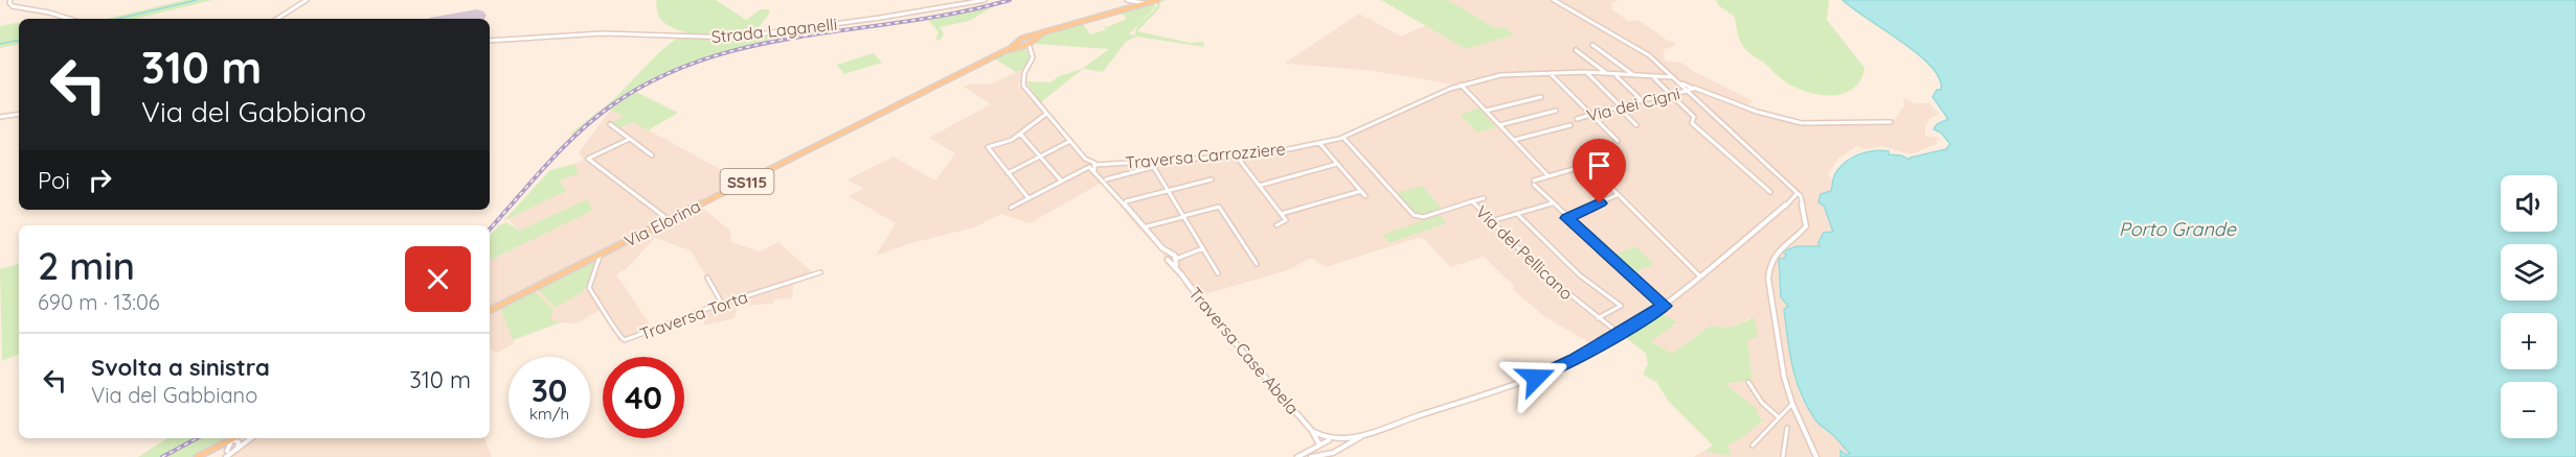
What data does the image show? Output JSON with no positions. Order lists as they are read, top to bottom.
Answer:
{
  "streets": {
    "main road": ["SS115", "Via Elorina"],
    "street": [
      "Strada Laganelli",
      "Via dei Cigni",
      "Traversa Carrozziere",
      "Via del Pellicano",
      "Traversa Torta",
      "Traversa Case Abela"
    ]
  },
  "crossings": [
    ["Traversa Carrozziere", "Via del Pellicano"],
    ["Via Elorina", "Traversa Torta"]
  ],
  "water": ["Porto Grande"],
  "page": {
    "turn": ["310 m", "Via del Gabbiano"],
    "then": "Poi",
    "map_buttons": ["+", "−"],
    "heading": ["2 min", "690 m · 13:06"],
    "list": [
      {
        "name": "Svolta a sinistra",
        "note": "Via del Gabbiano",
        "value": "310 m"
      }
    ],
    "speed": "30 km/h",
    "limit": "40"
  }
}
